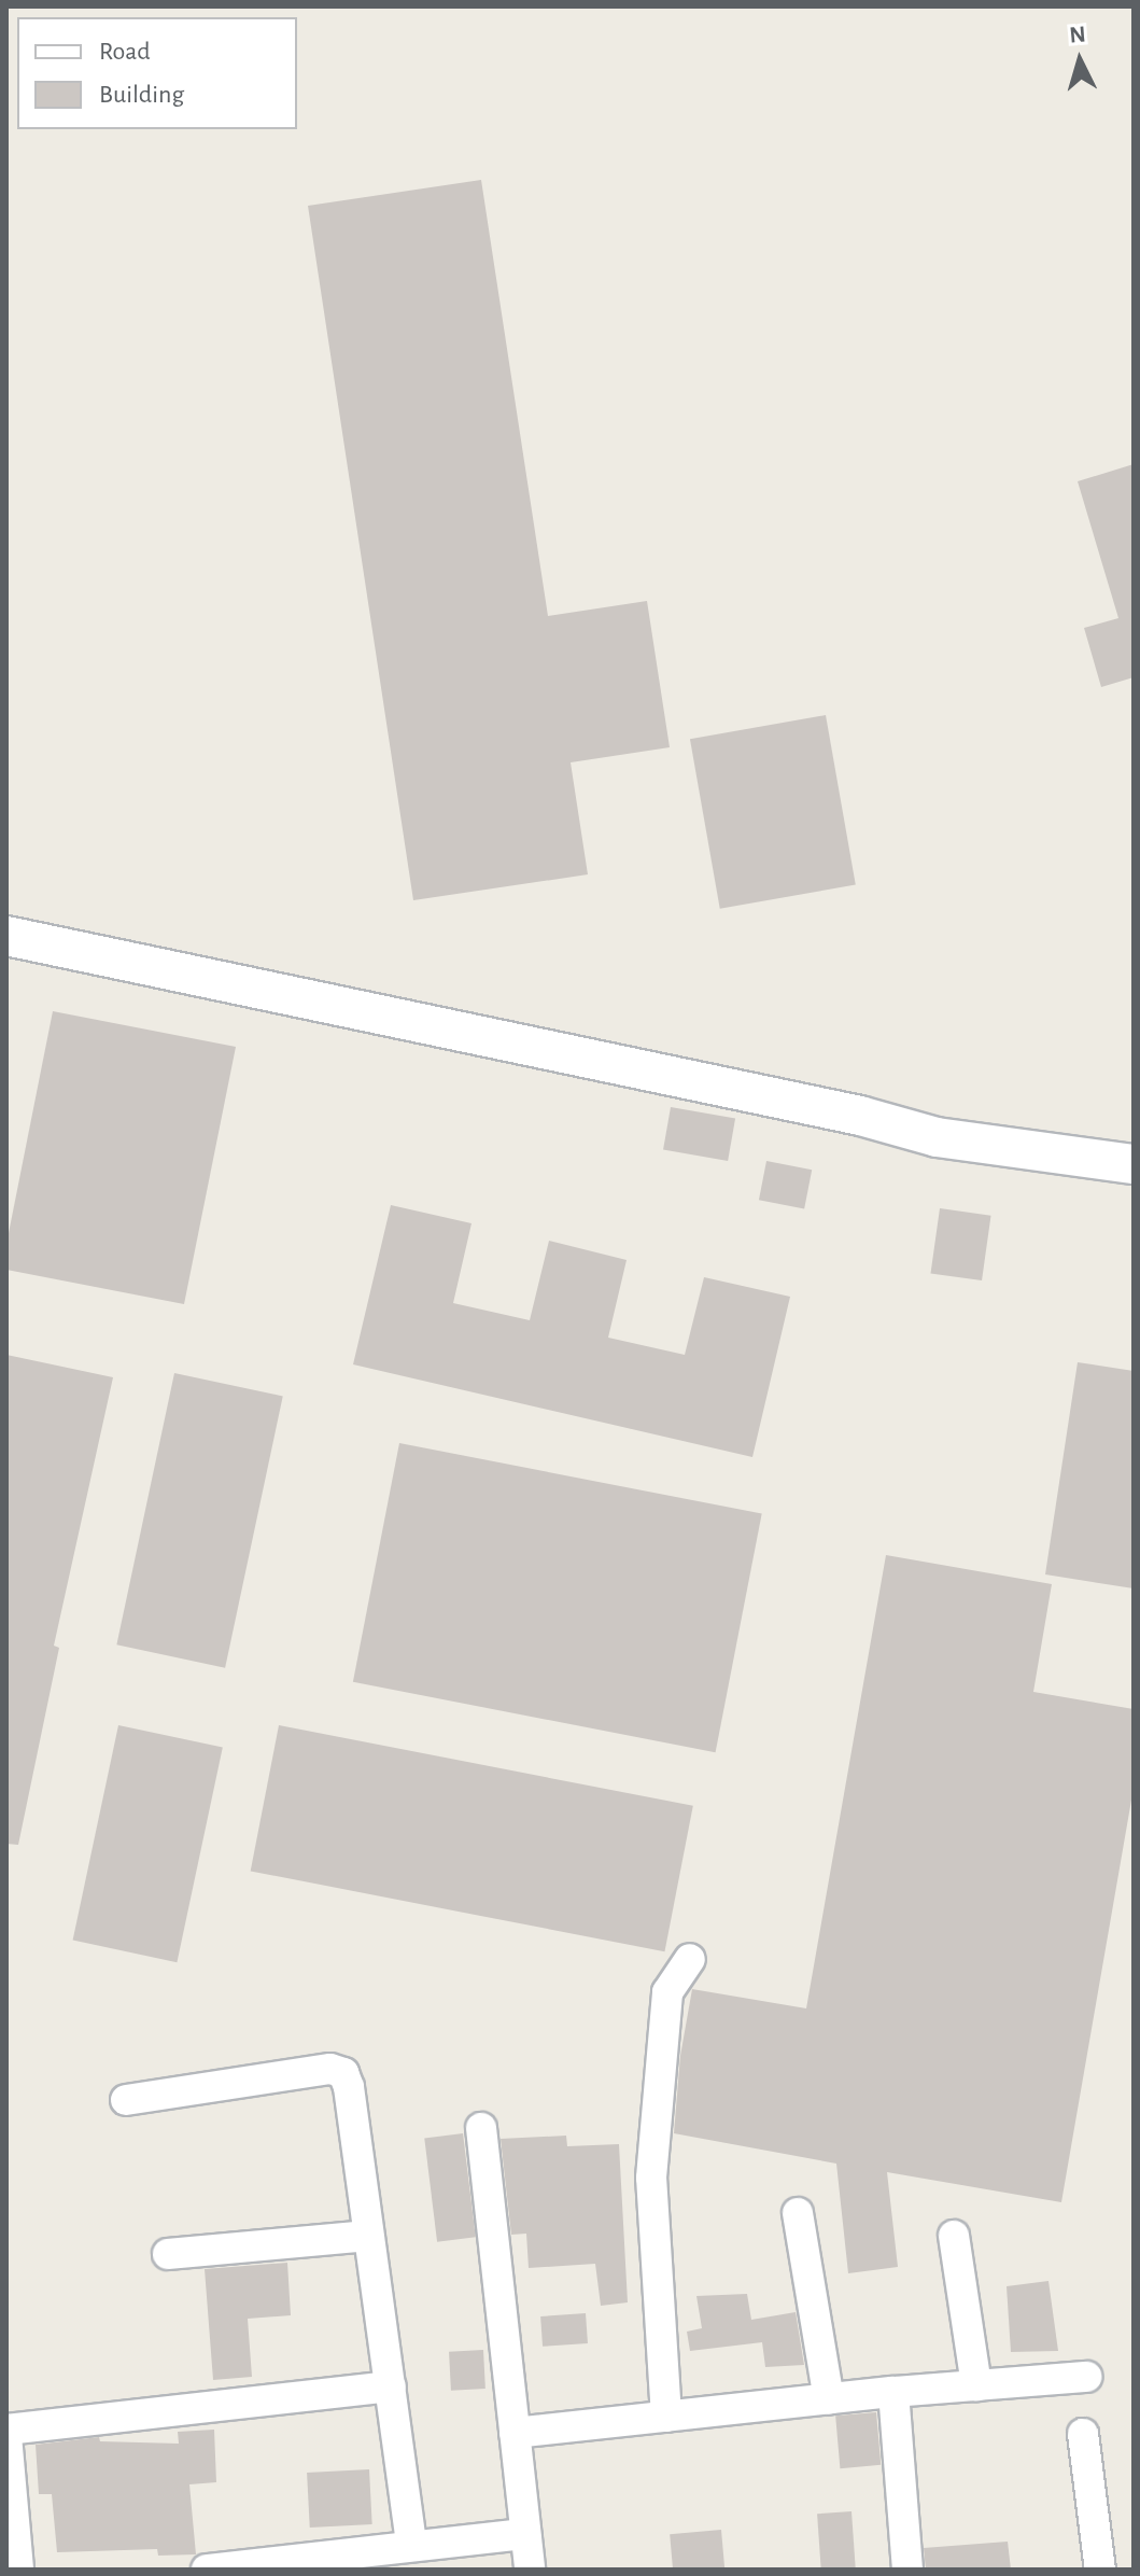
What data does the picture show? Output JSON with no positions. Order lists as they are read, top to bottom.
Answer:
{
  "legend": ["Road", "Building"],
  "north": "top"
}
